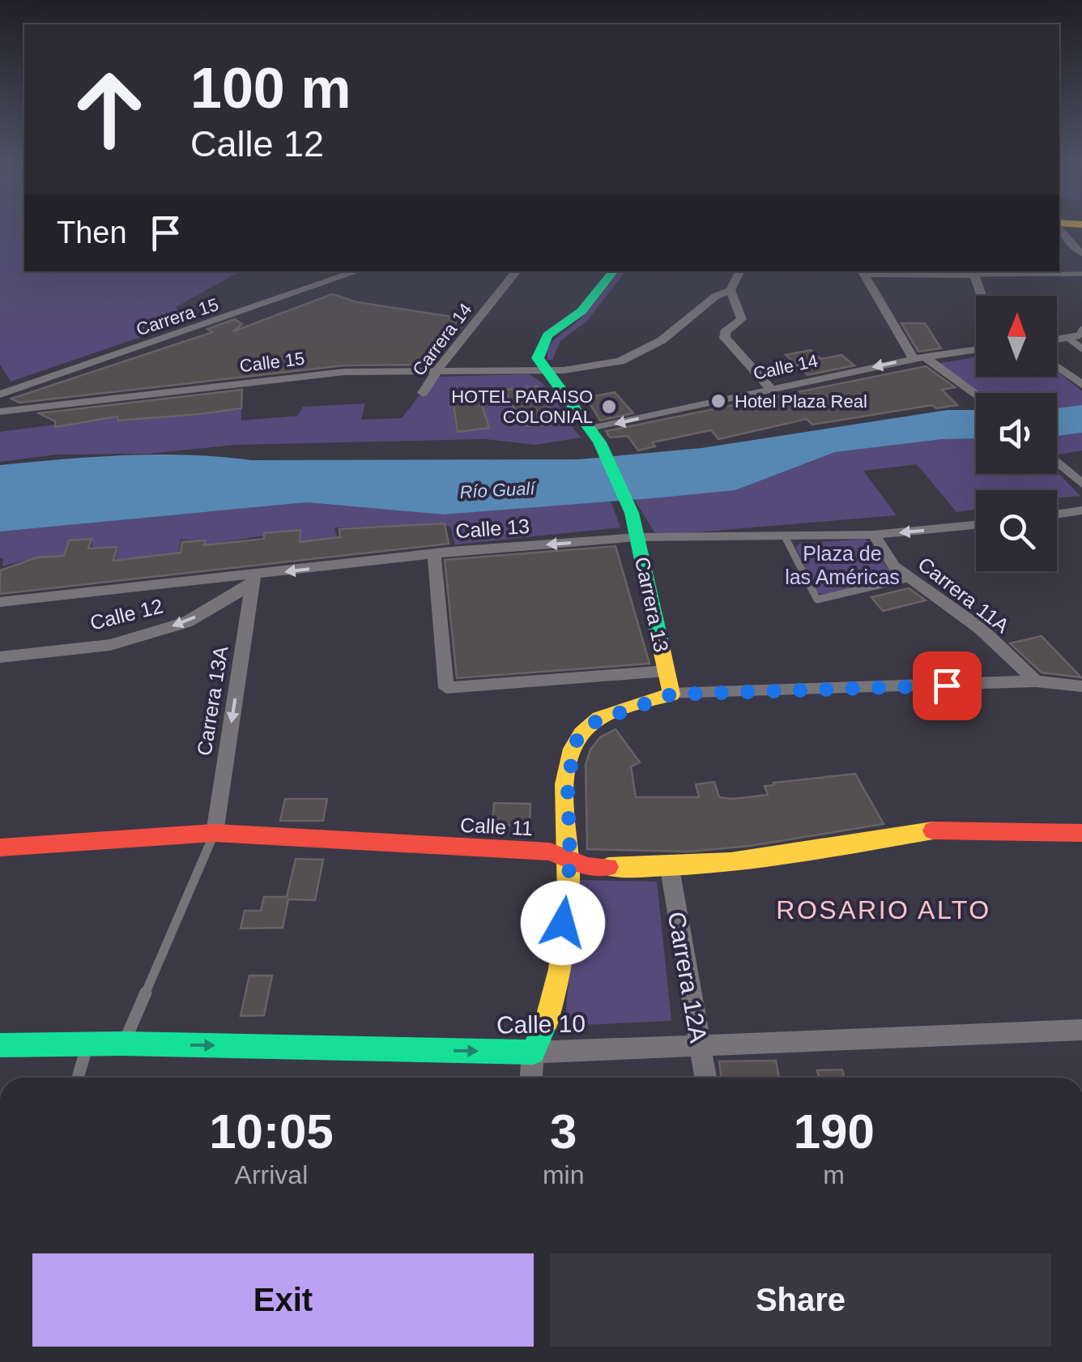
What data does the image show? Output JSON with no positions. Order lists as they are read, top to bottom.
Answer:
{
  "streets": {
    "main road": ["Carrera 13", "Calle 11", "Calle 10"],
    "street": [
      "Carrera 15",
      "Carrera 14",
      "Calle 15",
      "Calle 14",
      "Calle 13",
      "Carrera 11A",
      "Calle 12",
      "Carrera 13A",
      "Carrera 12A"
    ]
  },
  "crossings": [
    ["Carrera 14", "Calle 15"],
    ["Calle 15", "Carrera 13"],
    ["Calle 14", "Carrera 13"],
    ["Calle 13", "Carrera 11A"],
    ["Calle 13", "Carrera 13"],
    ["Calle 13", "Calle 12"],
    ["Calle 13", "Carrera 13A"],
    ["Calle 12", "Carrera 13A"],
    ["Carrera 13A", "Calle 11"],
    ["Calle 11", "Carrera 12A"],
    ["Carrera 12A", "Calle 10"]
  ],
  "one_way": [
    "Calle 14",
    "Calle 13",
    "Calle 12",
    "Carrera 13A",
    "Calle 10"
  ],
  "districts": ["ROSARIO ALTO"],
  "water": ["Río Gualí"],
  "parks": ["Plaza de las Américas"],
  "places": ["Hotel Plaza Real", "HOTEL PARAISO COLONIAL"],
  "north": "top",
  "page": {
    "turn": ["100 m", "Calle 12"],
    "then": "Then",
    "eta": [
      "10:05",
      "Arrival",
      "3",
      "min",
      "190",
      "m"
    ],
    "buttons": ["Exit", "Share"]
  }
}
